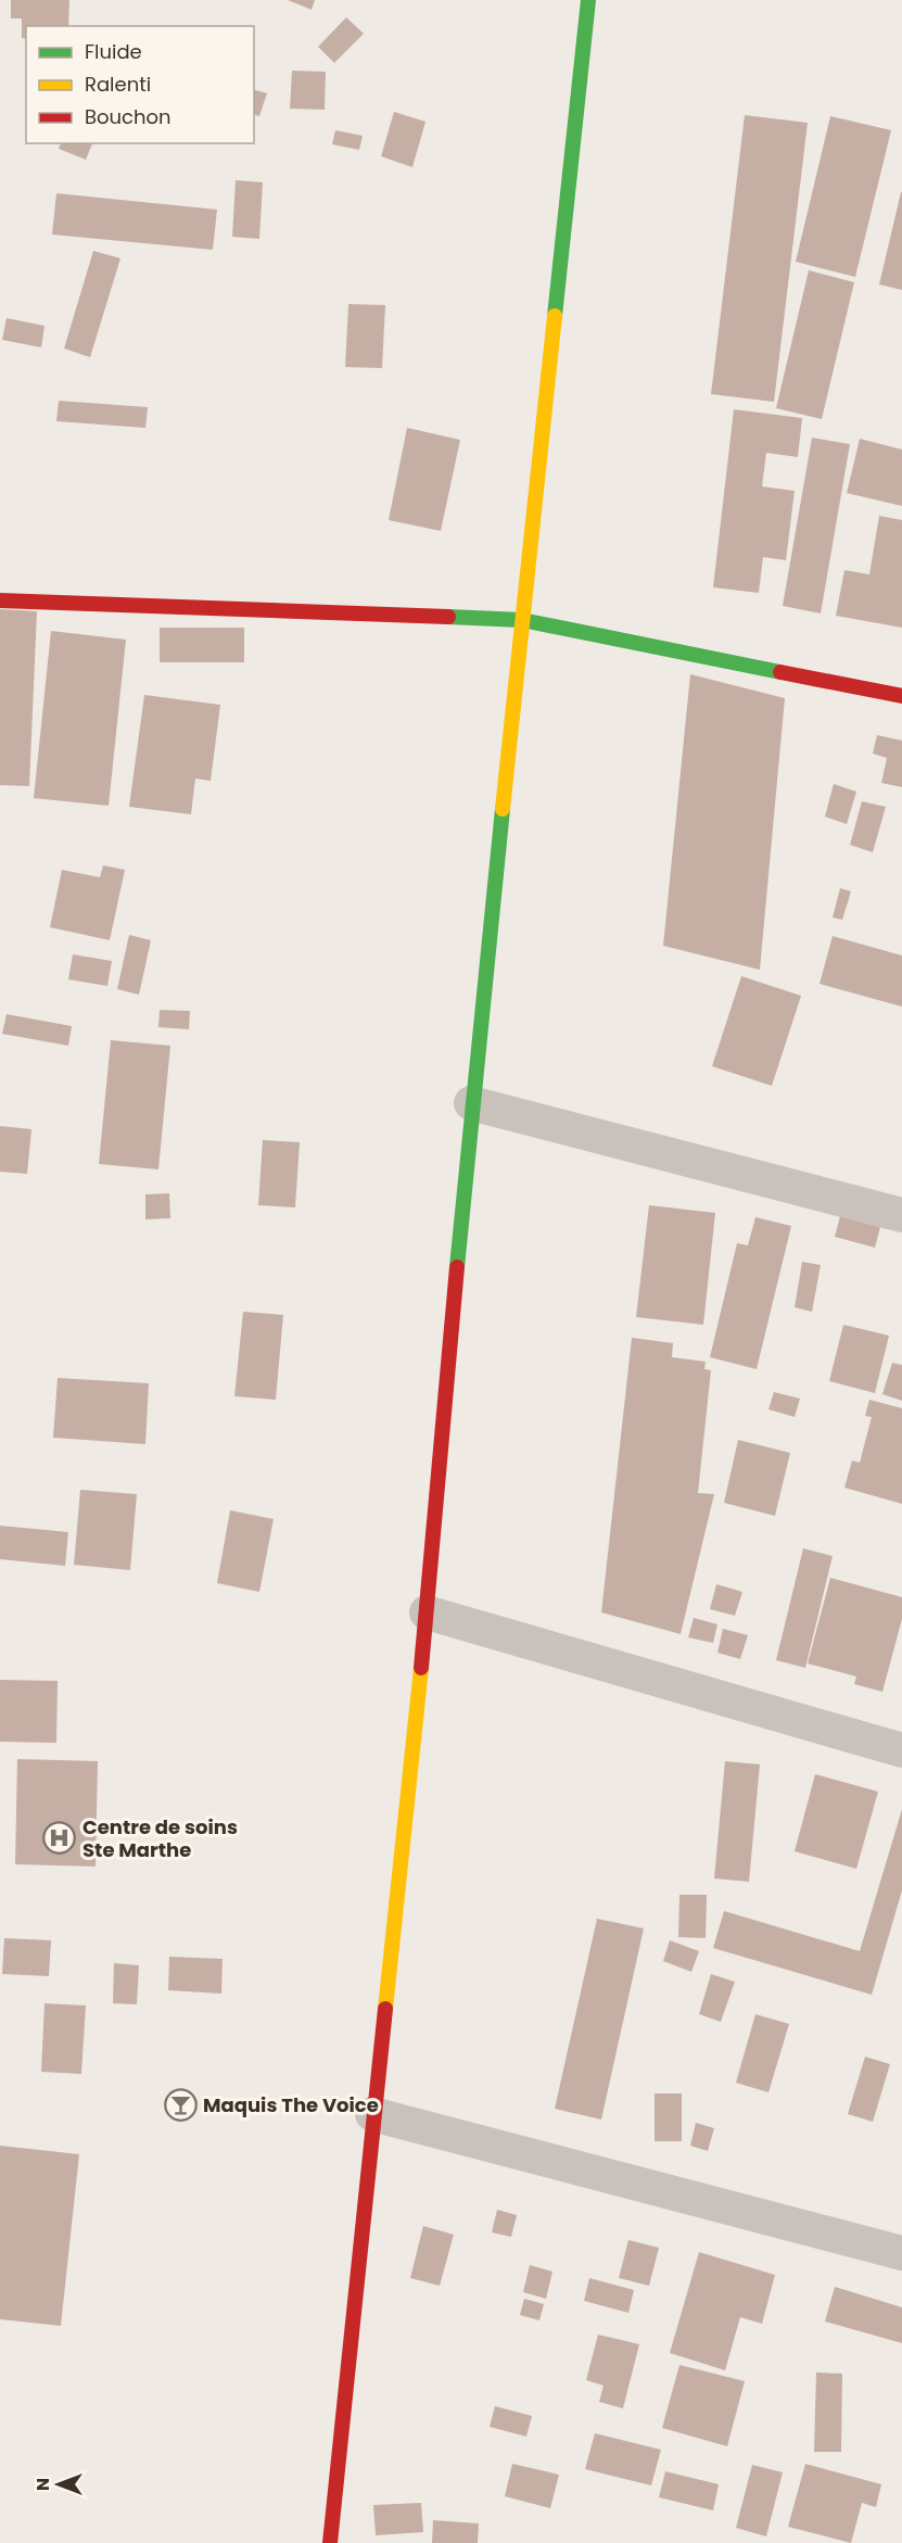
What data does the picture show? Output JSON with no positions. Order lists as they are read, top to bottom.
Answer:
{
  "places": {
    "hospital": ["Centre de soins Ste Marthe"],
    "bar": ["Maquis The Voice"]
  },
  "legend": ["Fluide", "Ralenti", "Bouchon"],
  "north": "left"
}
